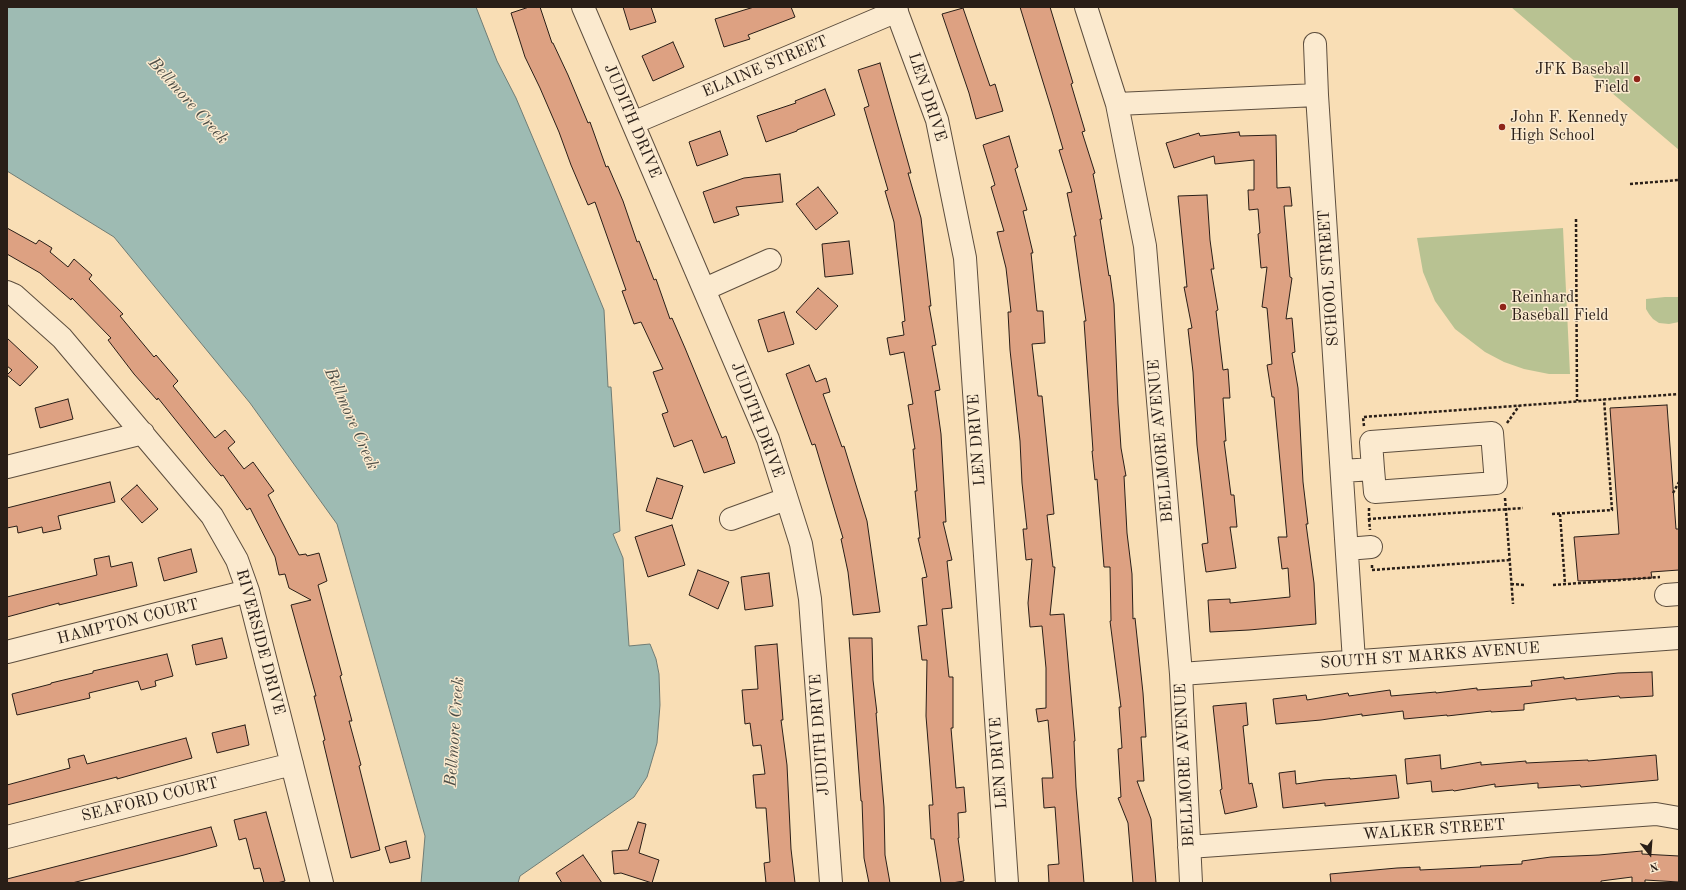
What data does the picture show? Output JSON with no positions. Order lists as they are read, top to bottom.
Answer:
{
  "streets": {
    "street": [
      "ELAINE STREET",
      "LEN DRIVE",
      "JUDITH DRIVE",
      "SCHOOL STREET",
      "BELLMORE AVENUE",
      "HAMPTON COURT",
      "RIVERSIDE DRIVE",
      "SOUTH ST MARKS AVENUE",
      "SEAFORD COURT",
      "WALKER STREET"
    ]
  },
  "crossings": [
    ["ELAINE STREET", "LEN DRIVE"],
    ["ELAINE STREET", "JUDITH DRIVE"],
    ["SCHOOL STREET", "SOUTH ST MARKS AVENUE"],
    ["BELLMORE AVENUE", "SOUTH ST MARKS AVENUE"],
    ["BELLMORE AVENUE", "WALKER STREET"],
    ["HAMPTON COURT", "RIVERSIDE DRIVE"],
    ["RIVERSIDE DRIVE", "SEAFORD COURT"]
  ],
  "water": ["Bellmore Creek"],
  "places": ["JFK Baseball Field", "John F. Kennedy High School", "Reinhard Baseball Field"],
  "north": "bottom"
}
